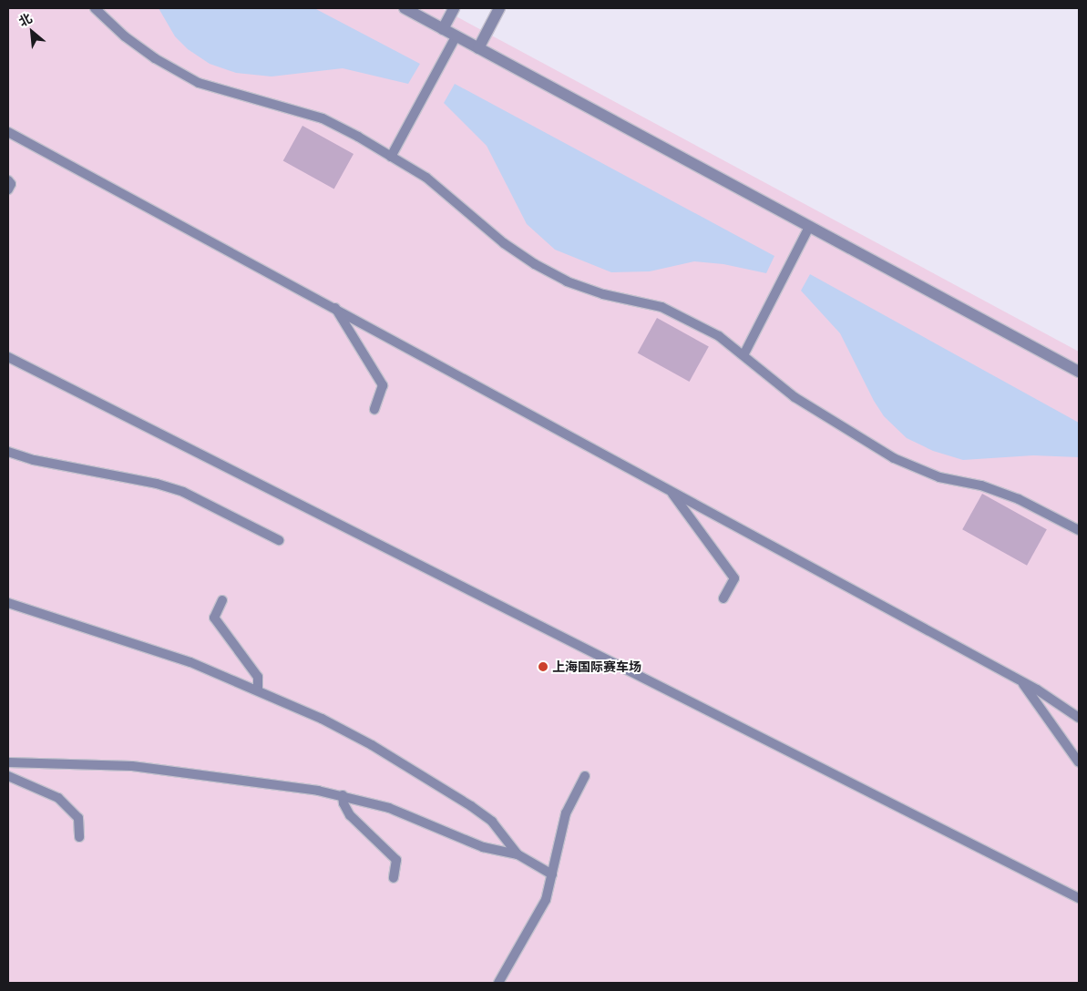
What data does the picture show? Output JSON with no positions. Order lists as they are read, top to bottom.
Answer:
{
  "places": ["上海国际赛车场"],
  "north": "top left"
}
